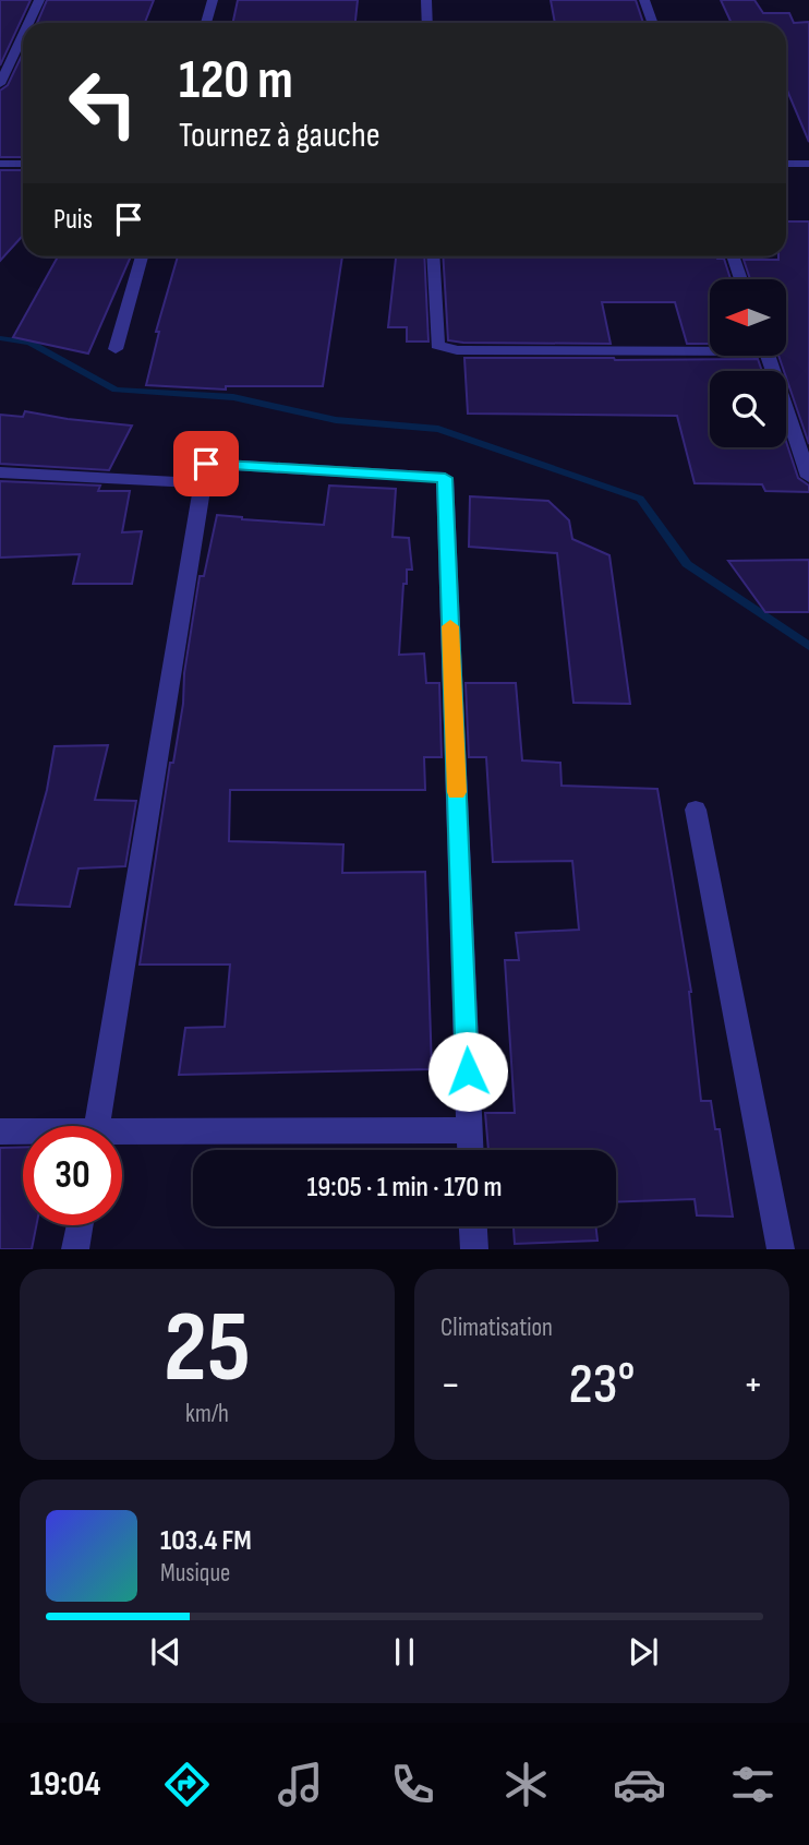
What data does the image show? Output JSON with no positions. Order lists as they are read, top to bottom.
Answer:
{
  "north": "left",
  "page": {
    "turn": ["120 m", "Tournez à gauche"],
    "then": "Puis",
    "limit": "30",
    "trip": "19:05 · 1 min · 170 m",
    "tile": [
      ["25", "km/h"],
      "Climatisation"
    ],
    "heat": ["−", "23°", "+"],
    "song": ["103.4 FM", "Musique"],
    "tabs": "19:04"
  }
}
